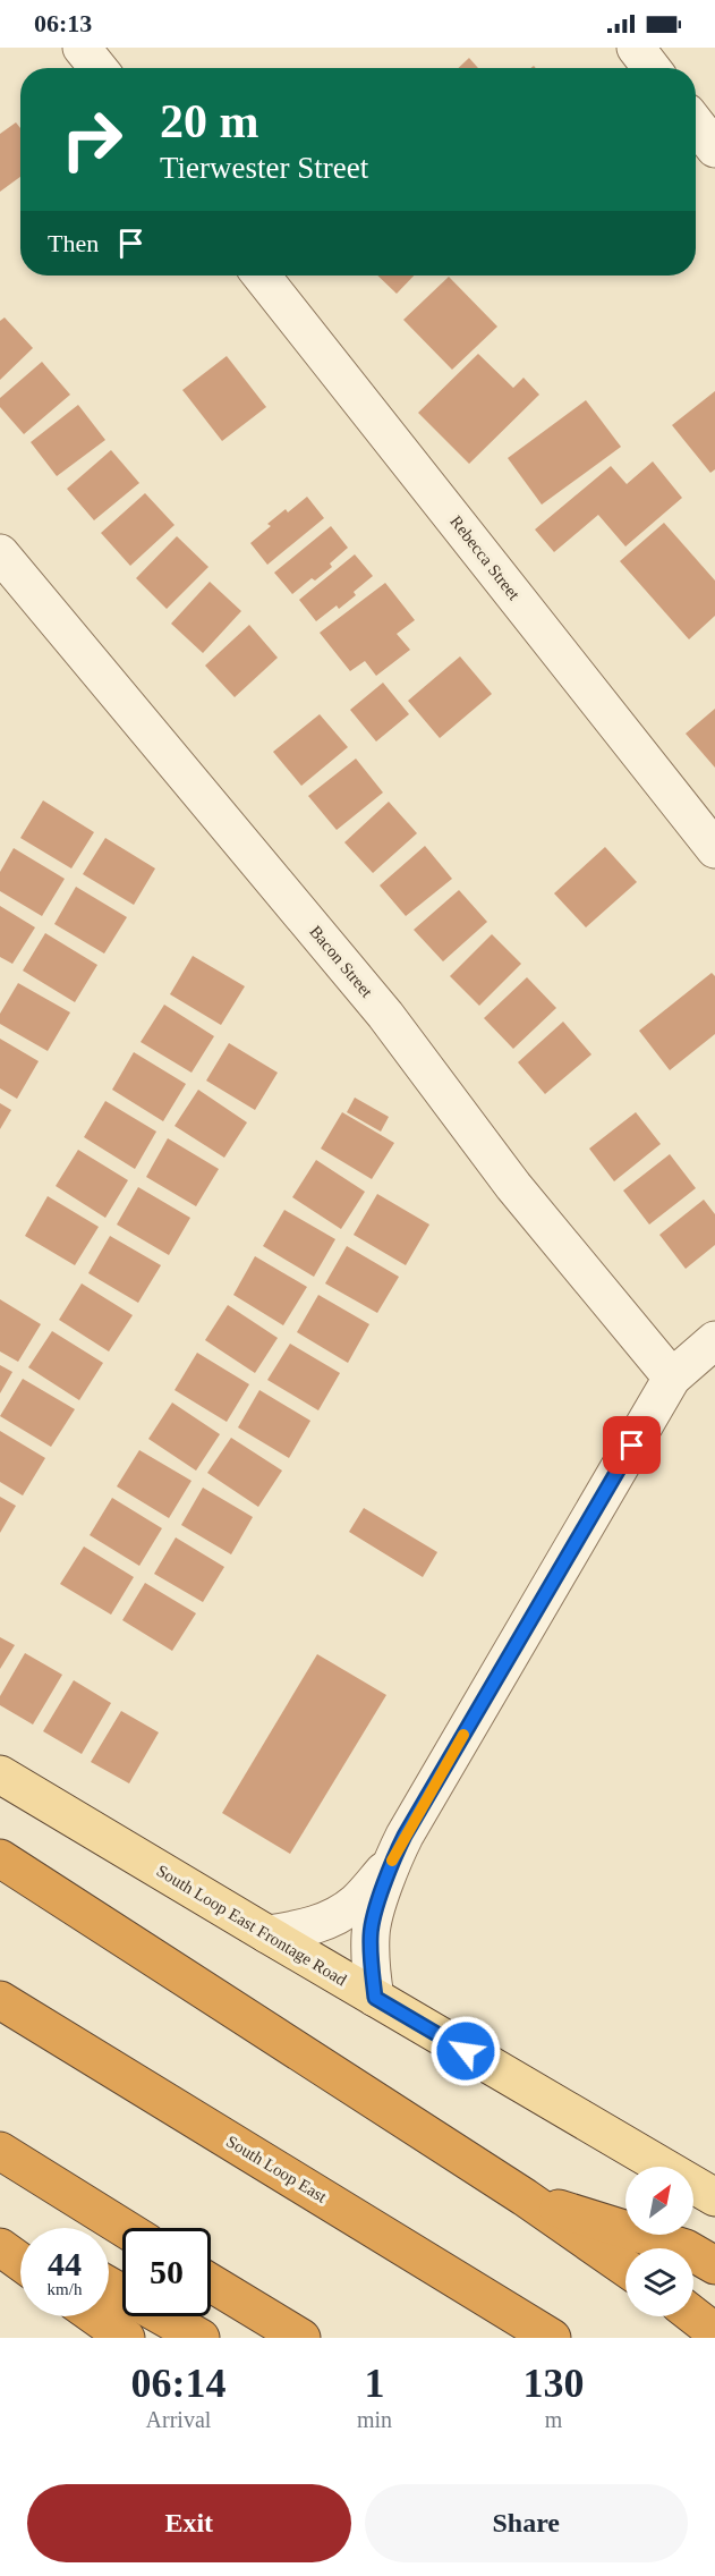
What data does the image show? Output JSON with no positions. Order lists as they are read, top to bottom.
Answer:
{
  "streets": {
    "highway": ["South Loop East"],
    "main road": ["South Loop East Frontage Road"],
    "street": ["Rebecca Street", "Bacon Street"]
  },
  "north": "top right",
  "page": {
    "status": "06:13",
    "turn": ["20 m", "Tierwester Street"],
    "then": "Then",
    "speed": "44 km/h",
    "limit": "50",
    "eta": [
      "06:14",
      "Arrival",
      "1",
      "min",
      "130",
      "m"
    ],
    "buttons": ["Exit", "Share"]
  }
}
